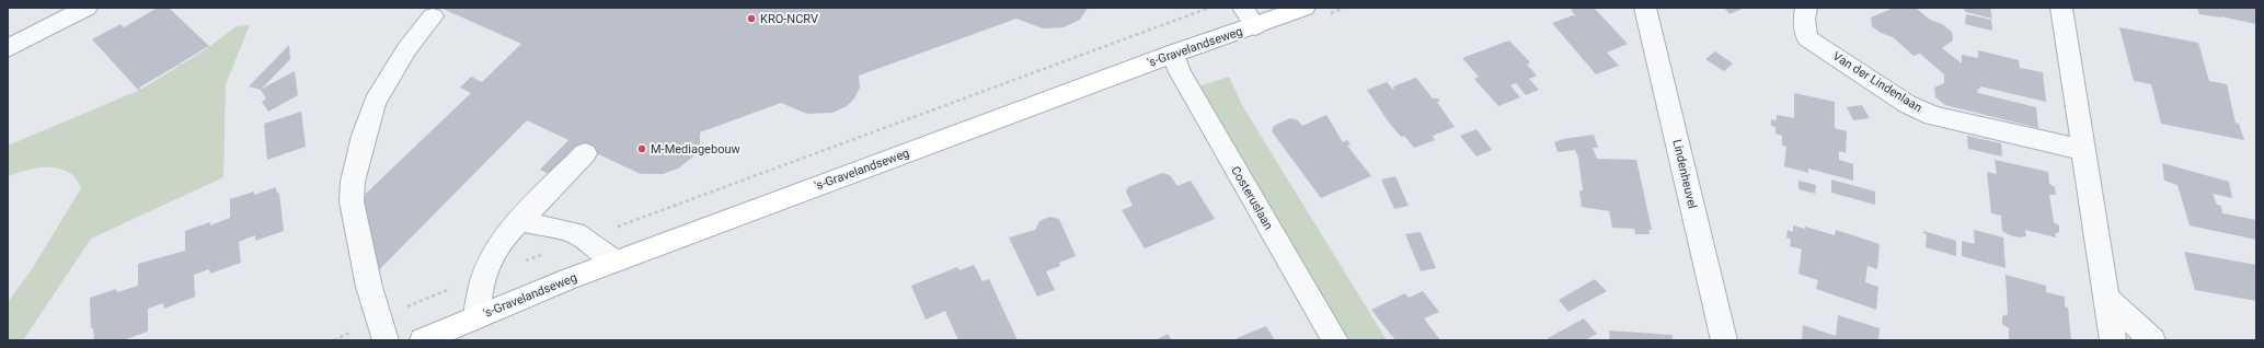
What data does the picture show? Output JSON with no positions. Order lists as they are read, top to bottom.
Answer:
{
  "streets": {
    "main road": ["'s-Gravelandseweg"],
    "street": ["Van der Lindenlaan", "Lindenheuvel", "Costeruslaan"]
  },
  "crossings": [
    ["'s-Gravelandseweg", "Costeruslaan"]
  ],
  "places": ["KRO-NCRV", "M-Mediagebouw"]
}
